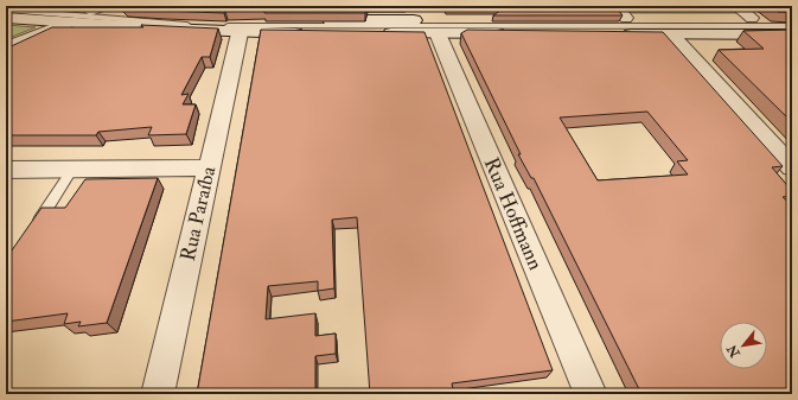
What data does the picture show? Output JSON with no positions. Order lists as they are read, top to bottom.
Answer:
{
  "streets": {
    "street": ["Rua Paraíba", "Rua Hoffmann"]
  },
  "north": "bottom left"
}
